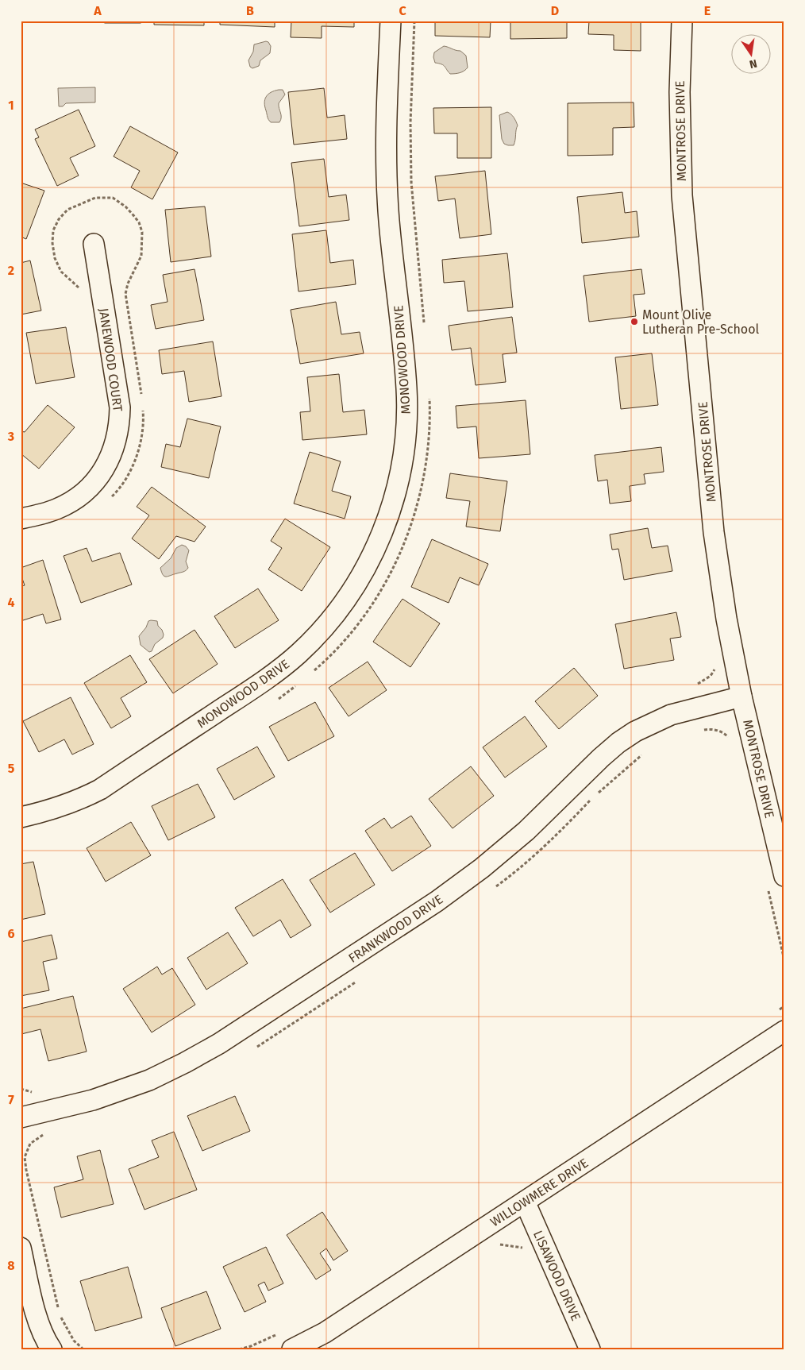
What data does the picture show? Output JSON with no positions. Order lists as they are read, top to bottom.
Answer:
{
  "streets": {
    "street": [
      "MONTROSE DRIVE",
      "JANEWOOD COURT",
      "MONOWOOD DRIVE",
      "FRANKWOOD DRIVE",
      "WILLOWMERE DRIVE",
      "LISAWOOD DRIVE"
    ]
  },
  "crossings": [
    ["MONTROSE DRIVE", "FRANKWOOD DRIVE"],
    ["WILLOWMERE DRIVE", "LISAWOOD DRIVE"]
  ],
  "places": ["Mount Olive Lutheran Pre-School"],
  "north": "bottom",
  "grid": {
    "columns": [
      "A",
      "B",
      "C",
      "D",
      "E"
    ],
    "rows": [
      "1",
      "2",
      "3",
      "4",
      "5",
      "6",
      "7",
      "8"
    ]
  }
}
